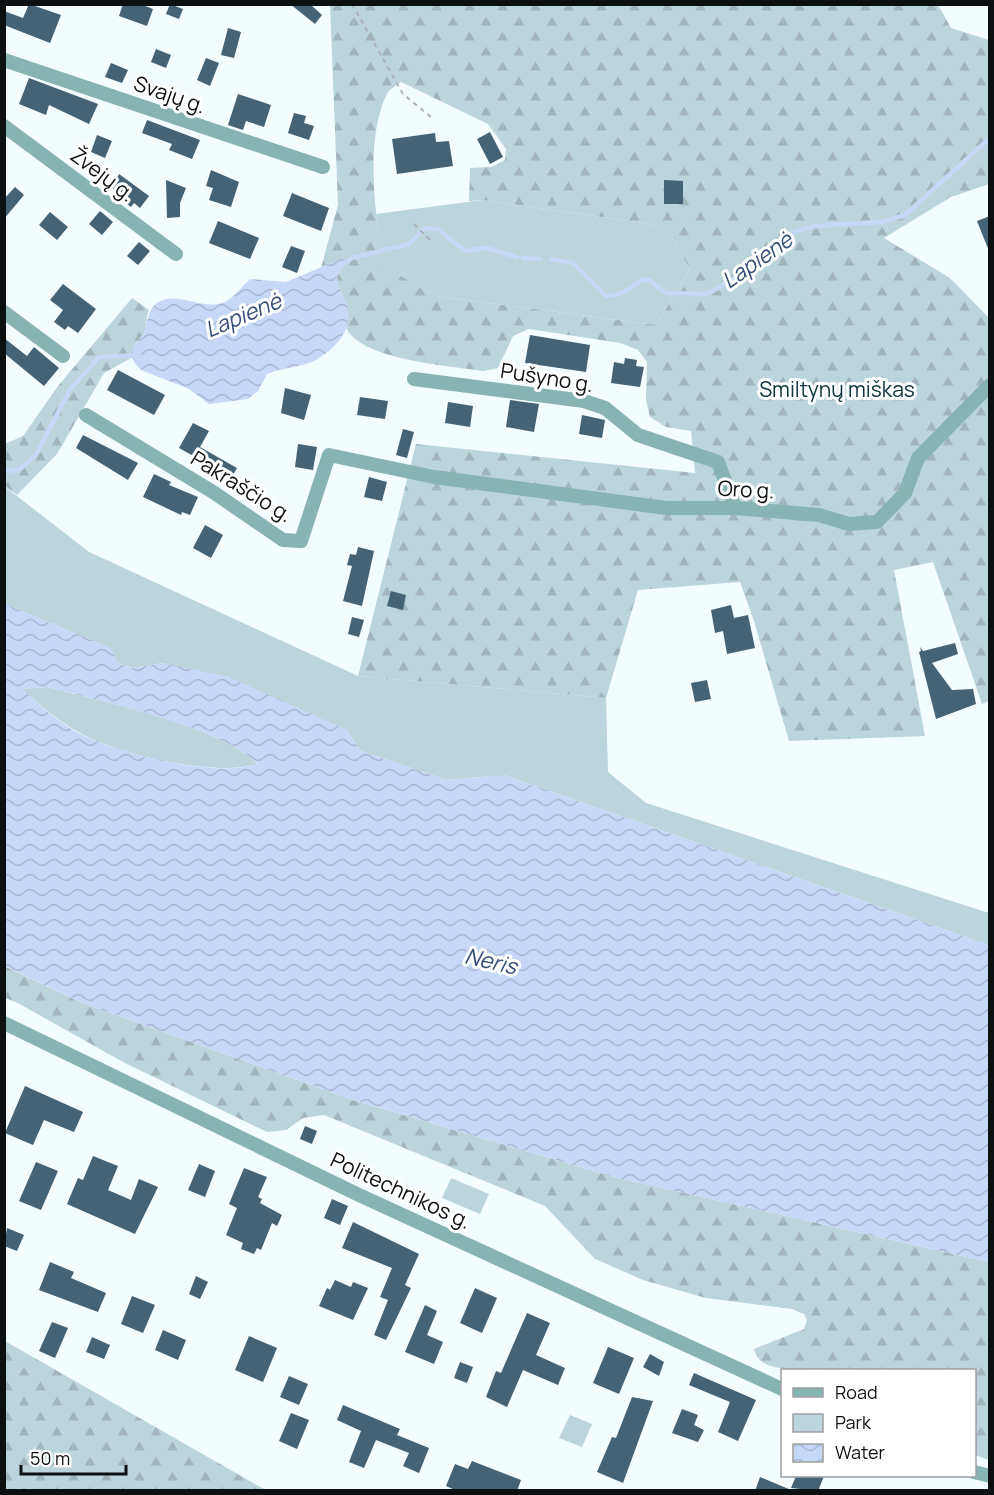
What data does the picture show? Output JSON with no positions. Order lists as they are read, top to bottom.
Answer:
{
  "streets": {
    "street": [
      "Svajų g.",
      "Žvejų g.",
      "Pušyno g.",
      "Pakraščio g.",
      "Oro g.",
      "Politechnikos g."
    ]
  },
  "crossings": [
    ["Pušyno g.", "Oro g."],
    ["Pakraščio g.", "Oro g."]
  ],
  "water": ["Lapienė", "Neris"],
  "parks": ["Smiltynų miškas"],
  "legend": ["Road", "Park", "Water"],
  "scale_bar": "50 m"
}
